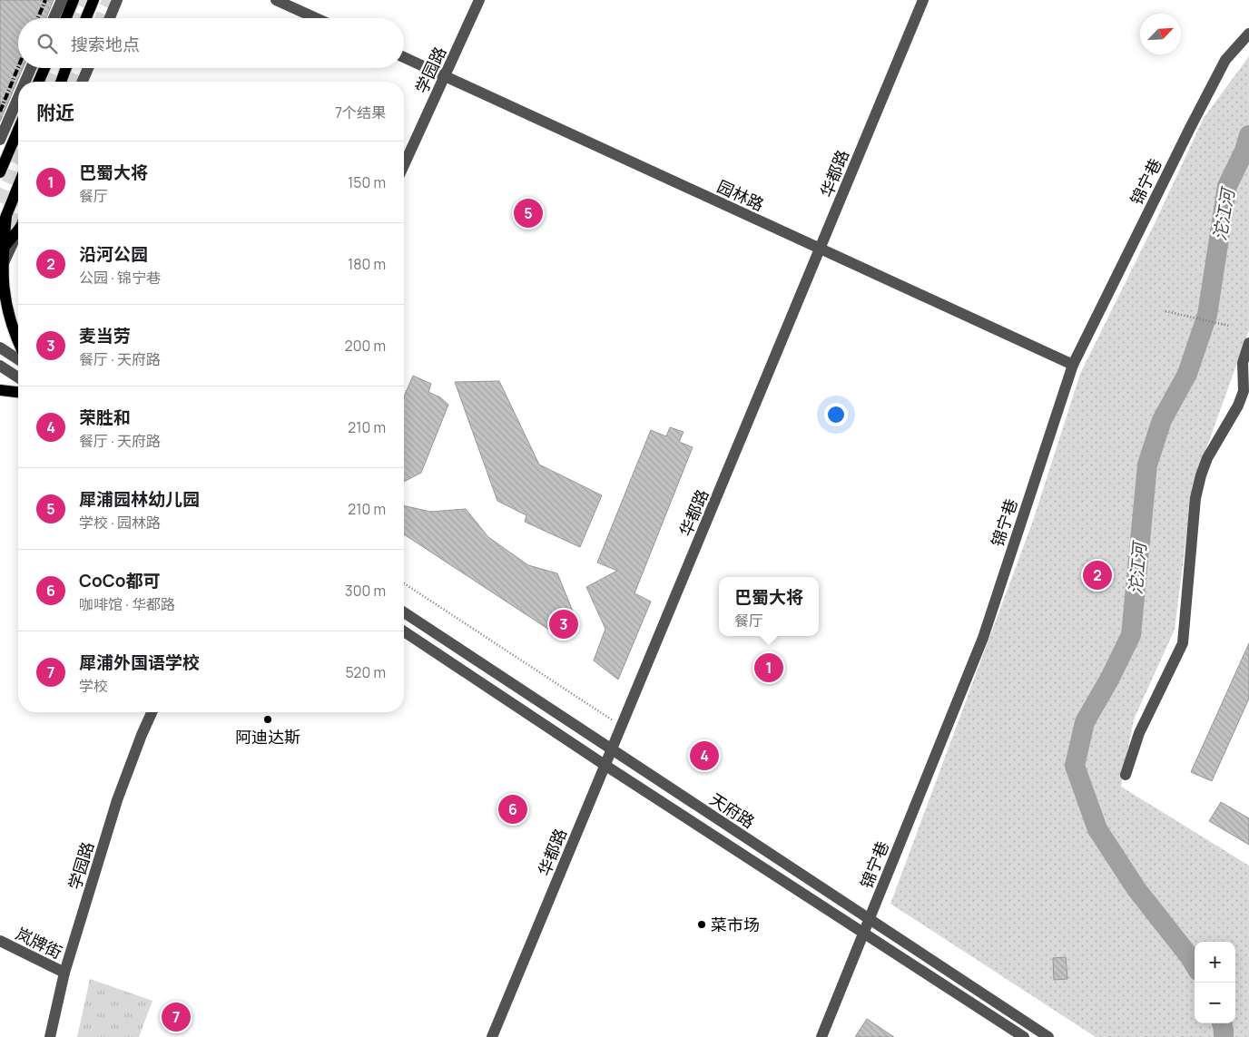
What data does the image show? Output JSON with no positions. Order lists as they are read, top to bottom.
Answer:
{
  "streets": {
    "street": [
      "学园路",
      "华都路",
      "锦宁巷",
      "园林路",
      "天府路",
      "岚牌街"
    ]
  },
  "crossings": [
    ["学园路", "园林路"],
    ["学园路", "岚牌街"],
    ["华都路", "园林路"],
    ["华都路", "天府路"],
    ["锦宁巷", "园林路"],
    ["锦宁巷", "天府路"]
  ],
  "water": ["沱江河"],
  "places": ["阿迪达斯", "菜市场"],
  "north": "top right",
  "page": {
    "search": "搜索地点",
    "heading": ["附近", "7个结果"],
    "list": [
      {
        "mark": "1",
        "name": "巴蜀大将",
        "note": "餐厅",
        "value": "150 m"
      },
      {
        "mark": "2",
        "name": "沿河公园",
        "note": "公园 · 锦宁巷",
        "value": "180 m"
      },
      {
        "mark": "3",
        "name": "麦当劳",
        "note": "餐厅 · 天府路",
        "value": "200 m"
      },
      {
        "mark": "4",
        "name": "荣胜和",
        "note": "餐厅 · 天府路",
        "value": "210 m"
      },
      {
        "mark": "5",
        "name": "犀浦园林幼儿园",
        "note": "学校 · 园林路",
        "value": "210 m"
      },
      {
        "mark": "6",
        "name": "CoCo都可",
        "note": "咖啡馆 · 华都路",
        "value": "300 m"
      },
      {
        "mark": "7",
        "name": "犀浦外国语学校",
        "note": "学校",
        "value": "520 m"
      }
    ],
    "pins": [
      "5",
      "2",
      "3",
      "1",
      "4",
      "6",
      "7"
    ],
    "popup": ["巴蜀大将", "餐厅"],
    "map_buttons": ["+", "−"]
  }
}
